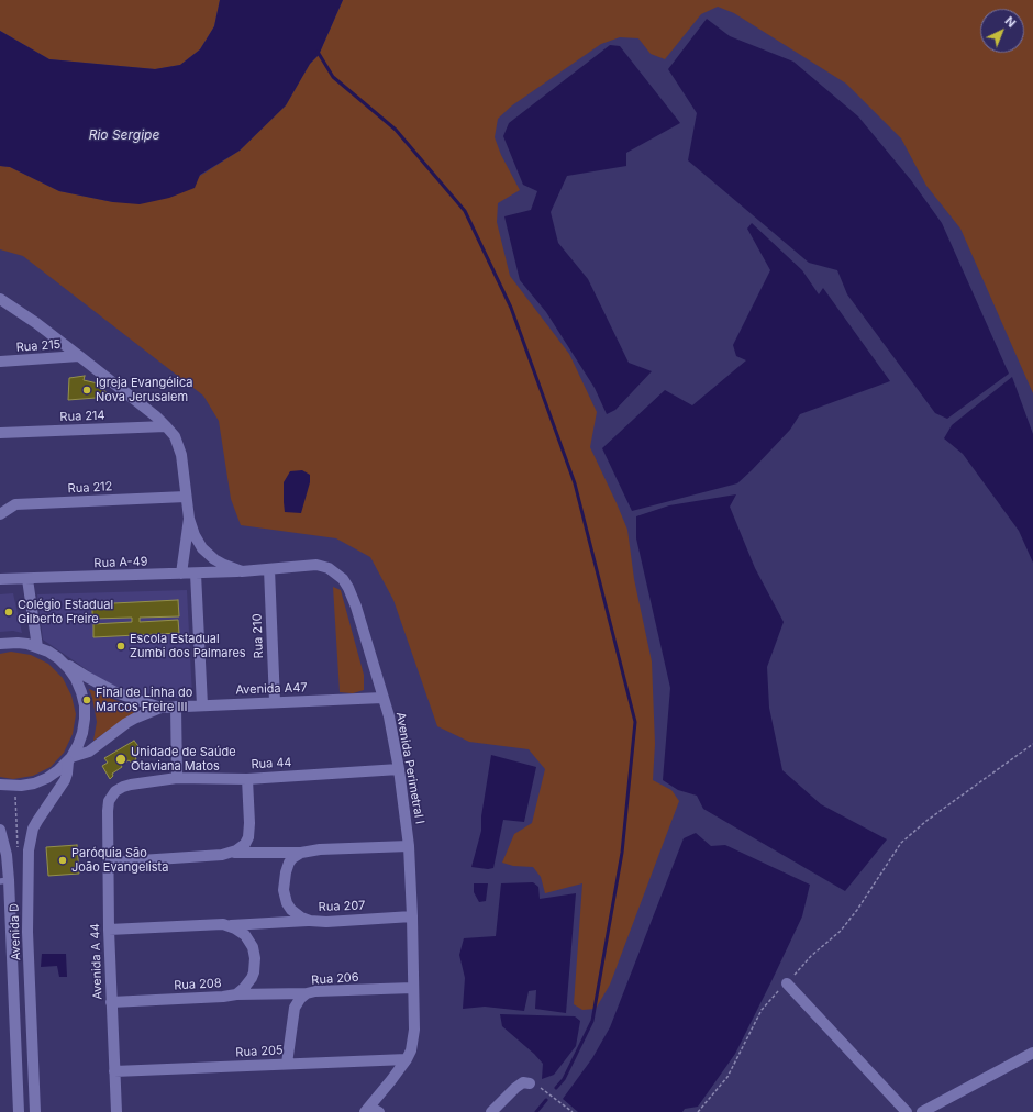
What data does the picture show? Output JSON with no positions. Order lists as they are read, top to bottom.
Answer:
{
  "streets": {
    "street": [
      "Rua 215",
      "Rua 214",
      "Rua 212",
      "Rua A-49",
      "Rua 210",
      "Avenida A47",
      "Rua 44",
      "Avenida Perimetral I",
      "Rua 207",
      "Avenida D",
      "Avenida A 44",
      "Rua 206",
      "Rua 208",
      "Rua 205"
    ]
  },
  "crossings": [
    ["Rua 215", "Avenida Perimetral I"],
    ["Rua 214", "Avenida Perimetral I"],
    ["Rua 212", "Avenida Perimetral I"],
    ["Rua A-49", "Avenida Perimetral I"],
    ["Rua 210", "Avenida A47"],
    ["Rua 210", "Avenida Perimetral I"],
    ["Avenida A47", "Avenida Perimetral I"],
    ["Avenida A47", "Avenida D"],
    ["Rua 44", "Avenida Perimetral I"],
    ["Rua 44", "Avenida A 44"],
    ["Avenida Perimetral I", "Rua 207"],
    ["Avenida Perimetral I", "Rua 206"],
    ["Avenida Perimetral I", "Rua 205"],
    ["Avenida A 44", "Rua 208"],
    ["Avenida A 44", "Rua 205"],
    ["Rua 206", "Rua 205"]
  ],
  "water": ["Rio Sergipe"],
  "places": [
    "Igreja Evangélica Nova Jerusalem",
    "Colégio Estadual Gilberto Freire",
    "Escola Estadual Zumbi dos Palmares",
    "Final de Linha do Marcos Freire III",
    "Unidade de Saúde Otaviana Matos",
    "Paróquia São João Evangelista"
  ],
  "north": "top right"
}
